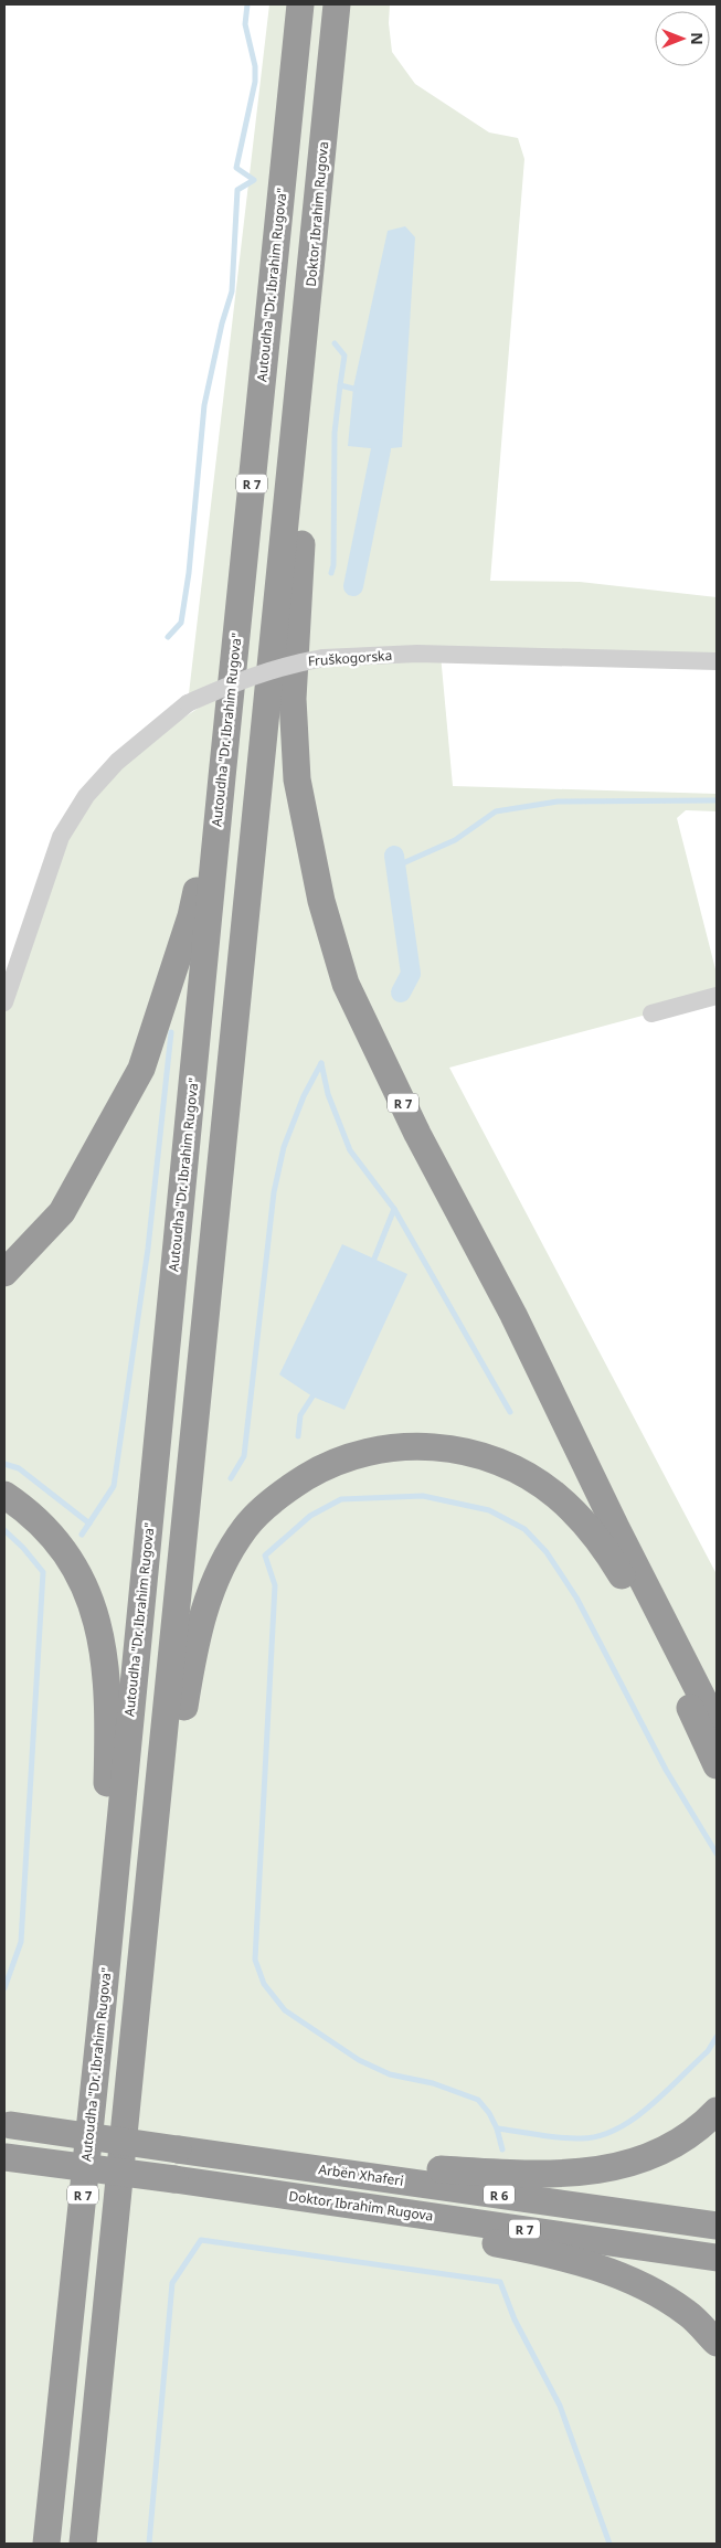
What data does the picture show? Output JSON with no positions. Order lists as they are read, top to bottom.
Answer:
{
  "streets": {
    "highway": [
      "Doktor Ibrahim Rugova",
      "Autoudha \"Dr. Ibrahim Rugova\"",
      "R 7",
      "Arbën Xhaferi",
      "R 6"
    ],
    "street": ["Fruškogorska"]
  },
  "crossings": [
    ["Doktor Ibrahim Rugova", "R 7"],
    ["Autoudha \"Dr. Ibrahim Rugova\"", "R 7"]
  ],
  "north": "right"
}
